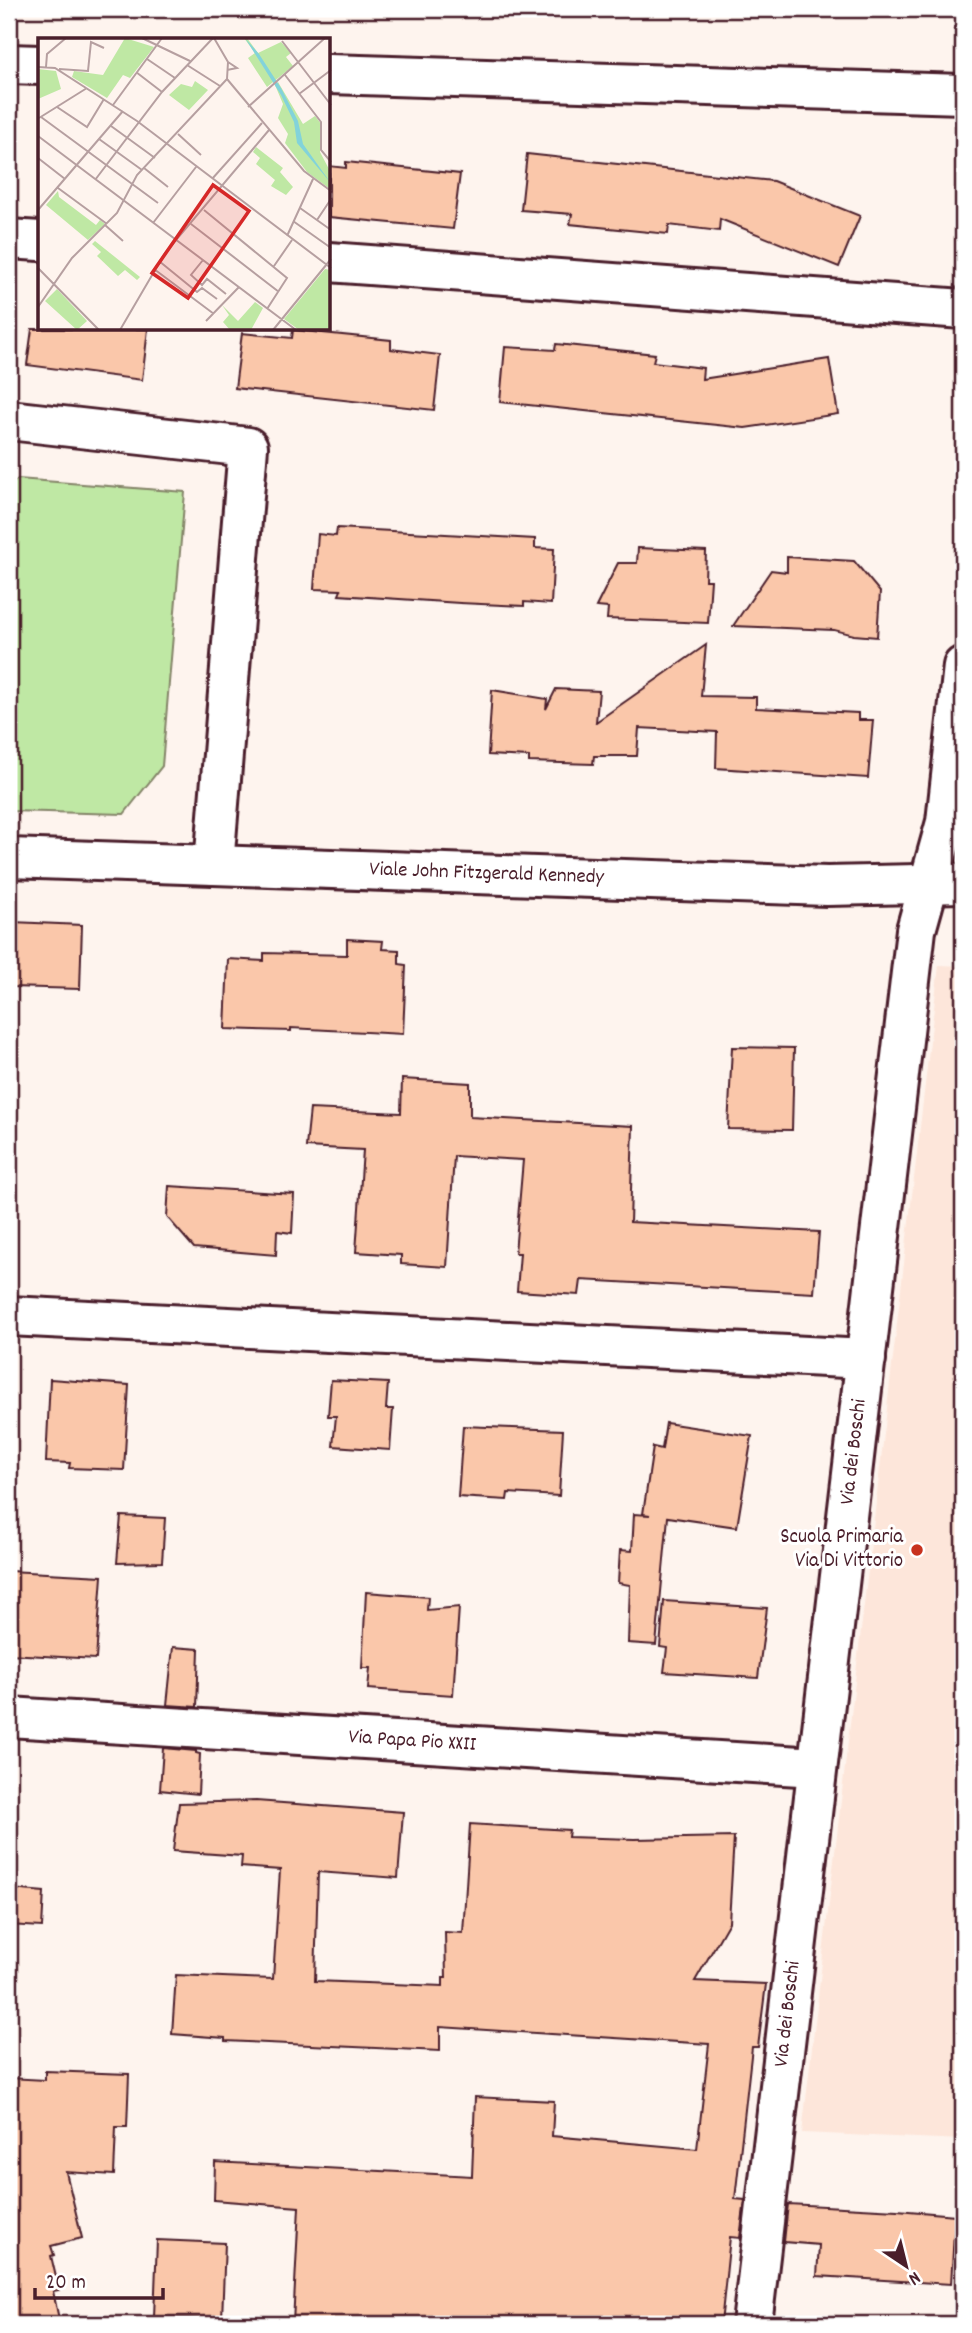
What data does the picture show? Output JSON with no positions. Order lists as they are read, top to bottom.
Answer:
{
  "streets": {
    "street": ["Viale John Fitzgerald Kennedy", "Via dei Boschi", "Via Papa Pio XXII"]
  },
  "crossings": [
    ["Viale John Fitzgerald Kennedy", "Via dei Boschi"],
    ["Via dei Boschi", "Via Papa Pio XXII"]
  ],
  "places": ["Scuola Primaria Via Di Vittorio"],
  "scale_bar": "20 m",
  "north": "bottom right"
}
